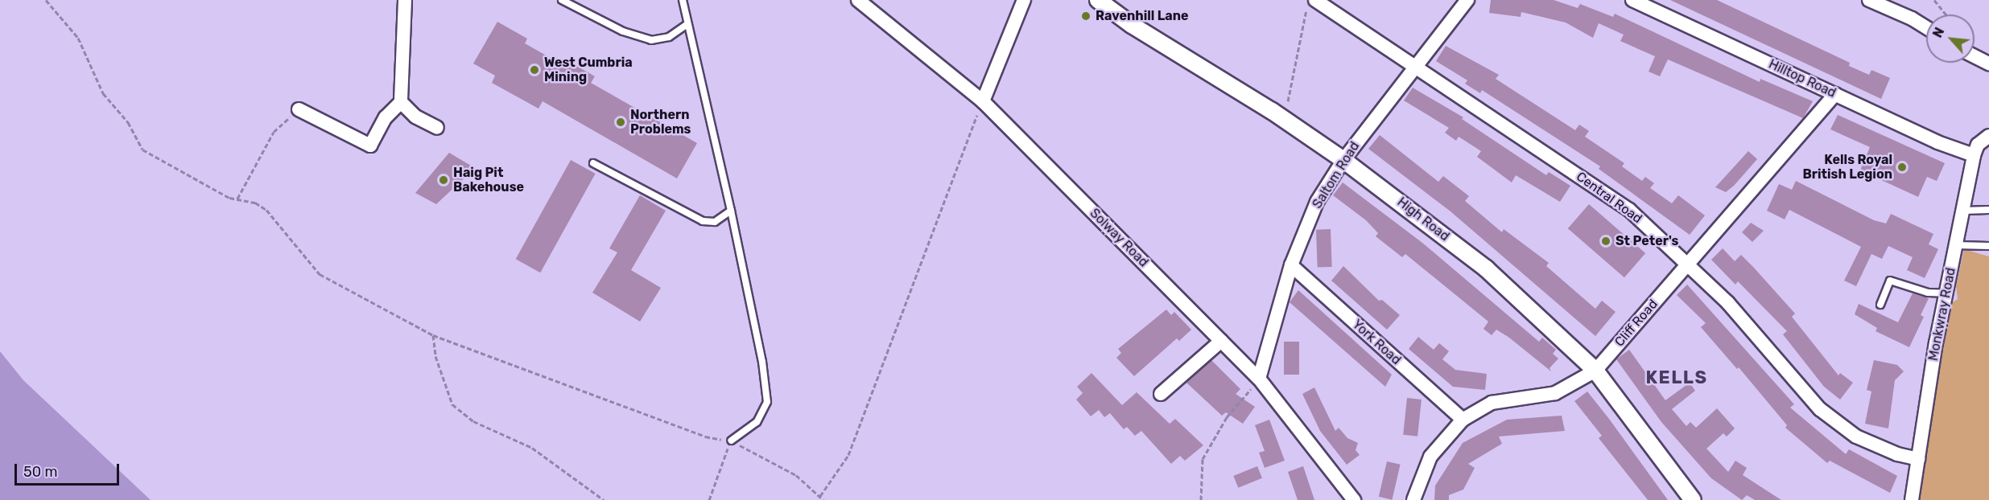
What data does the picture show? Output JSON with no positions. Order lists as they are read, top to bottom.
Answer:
{
  "streets": {
    "street": [
      "Hilltop Road",
      "Saltom Road",
      "Central Road",
      "High Road",
      "Solway Road",
      "Monkwray Road",
      "Cliff Road",
      "York Road"
    ]
  },
  "crossings": [
    ["Hilltop Road", "Monkwray Road"],
    ["Hilltop Road", "Cliff Road"],
    ["Saltom Road", "Central Road"],
    ["Saltom Road", "High Road"],
    ["Saltom Road", "Solway Road"],
    ["Saltom Road", "York Road"],
    ["Central Road", "Monkwray Road"],
    ["Central Road", "Cliff Road"],
    ["High Road", "Cliff Road"],
    ["Cliff Road", "York Road"]
  ],
  "districts": ["KELLS"],
  "places": [
    "Ravenhill Lane",
    "West Cumbria Mining",
    "Northern Problems",
    "Kells Royal British Legion",
    "Haig Pit Bakehouse",
    "St Peter's"
  ],
  "scale_bar": "50 m",
  "north": "top left"
}
